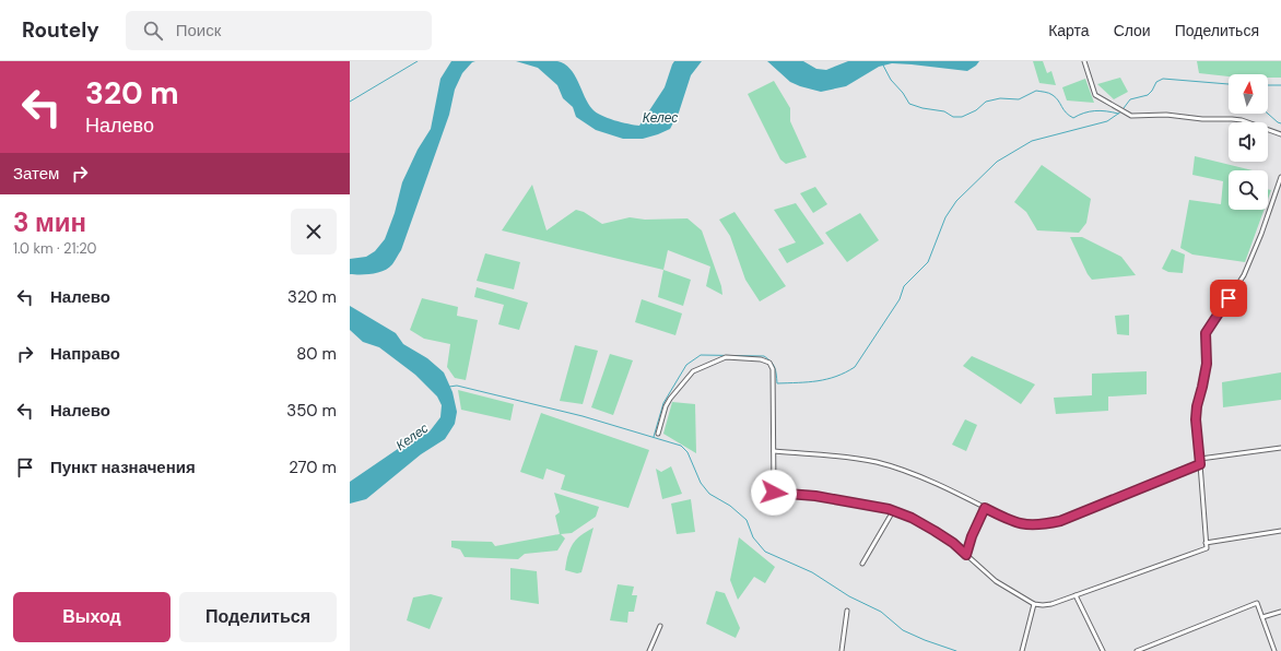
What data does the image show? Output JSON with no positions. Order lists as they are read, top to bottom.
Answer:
{
  "water": ["Келес"],
  "north": "top",
  "page": {
    "header": "Routely",
    "search": "Поиск",
    "nav": ["Карта", "Слои", "Поделиться"],
    "turn": ["320 m", "Налево"],
    "then": "Затем",
    "heading": ["3 мин", "1.0 km · 21:20"],
    "list": [
      {
        "name": "Налево",
        "value": "320 m"
      },
      {
        "name": "Направо",
        "value": "80 m"
      },
      {
        "name": "Налево",
        "value": "350 m"
      },
      {
        "name": "Пункт назначения",
        "value": "270 m"
      }
    ],
    "buttons": ["Выход", "Поделиться"]
  }
}
